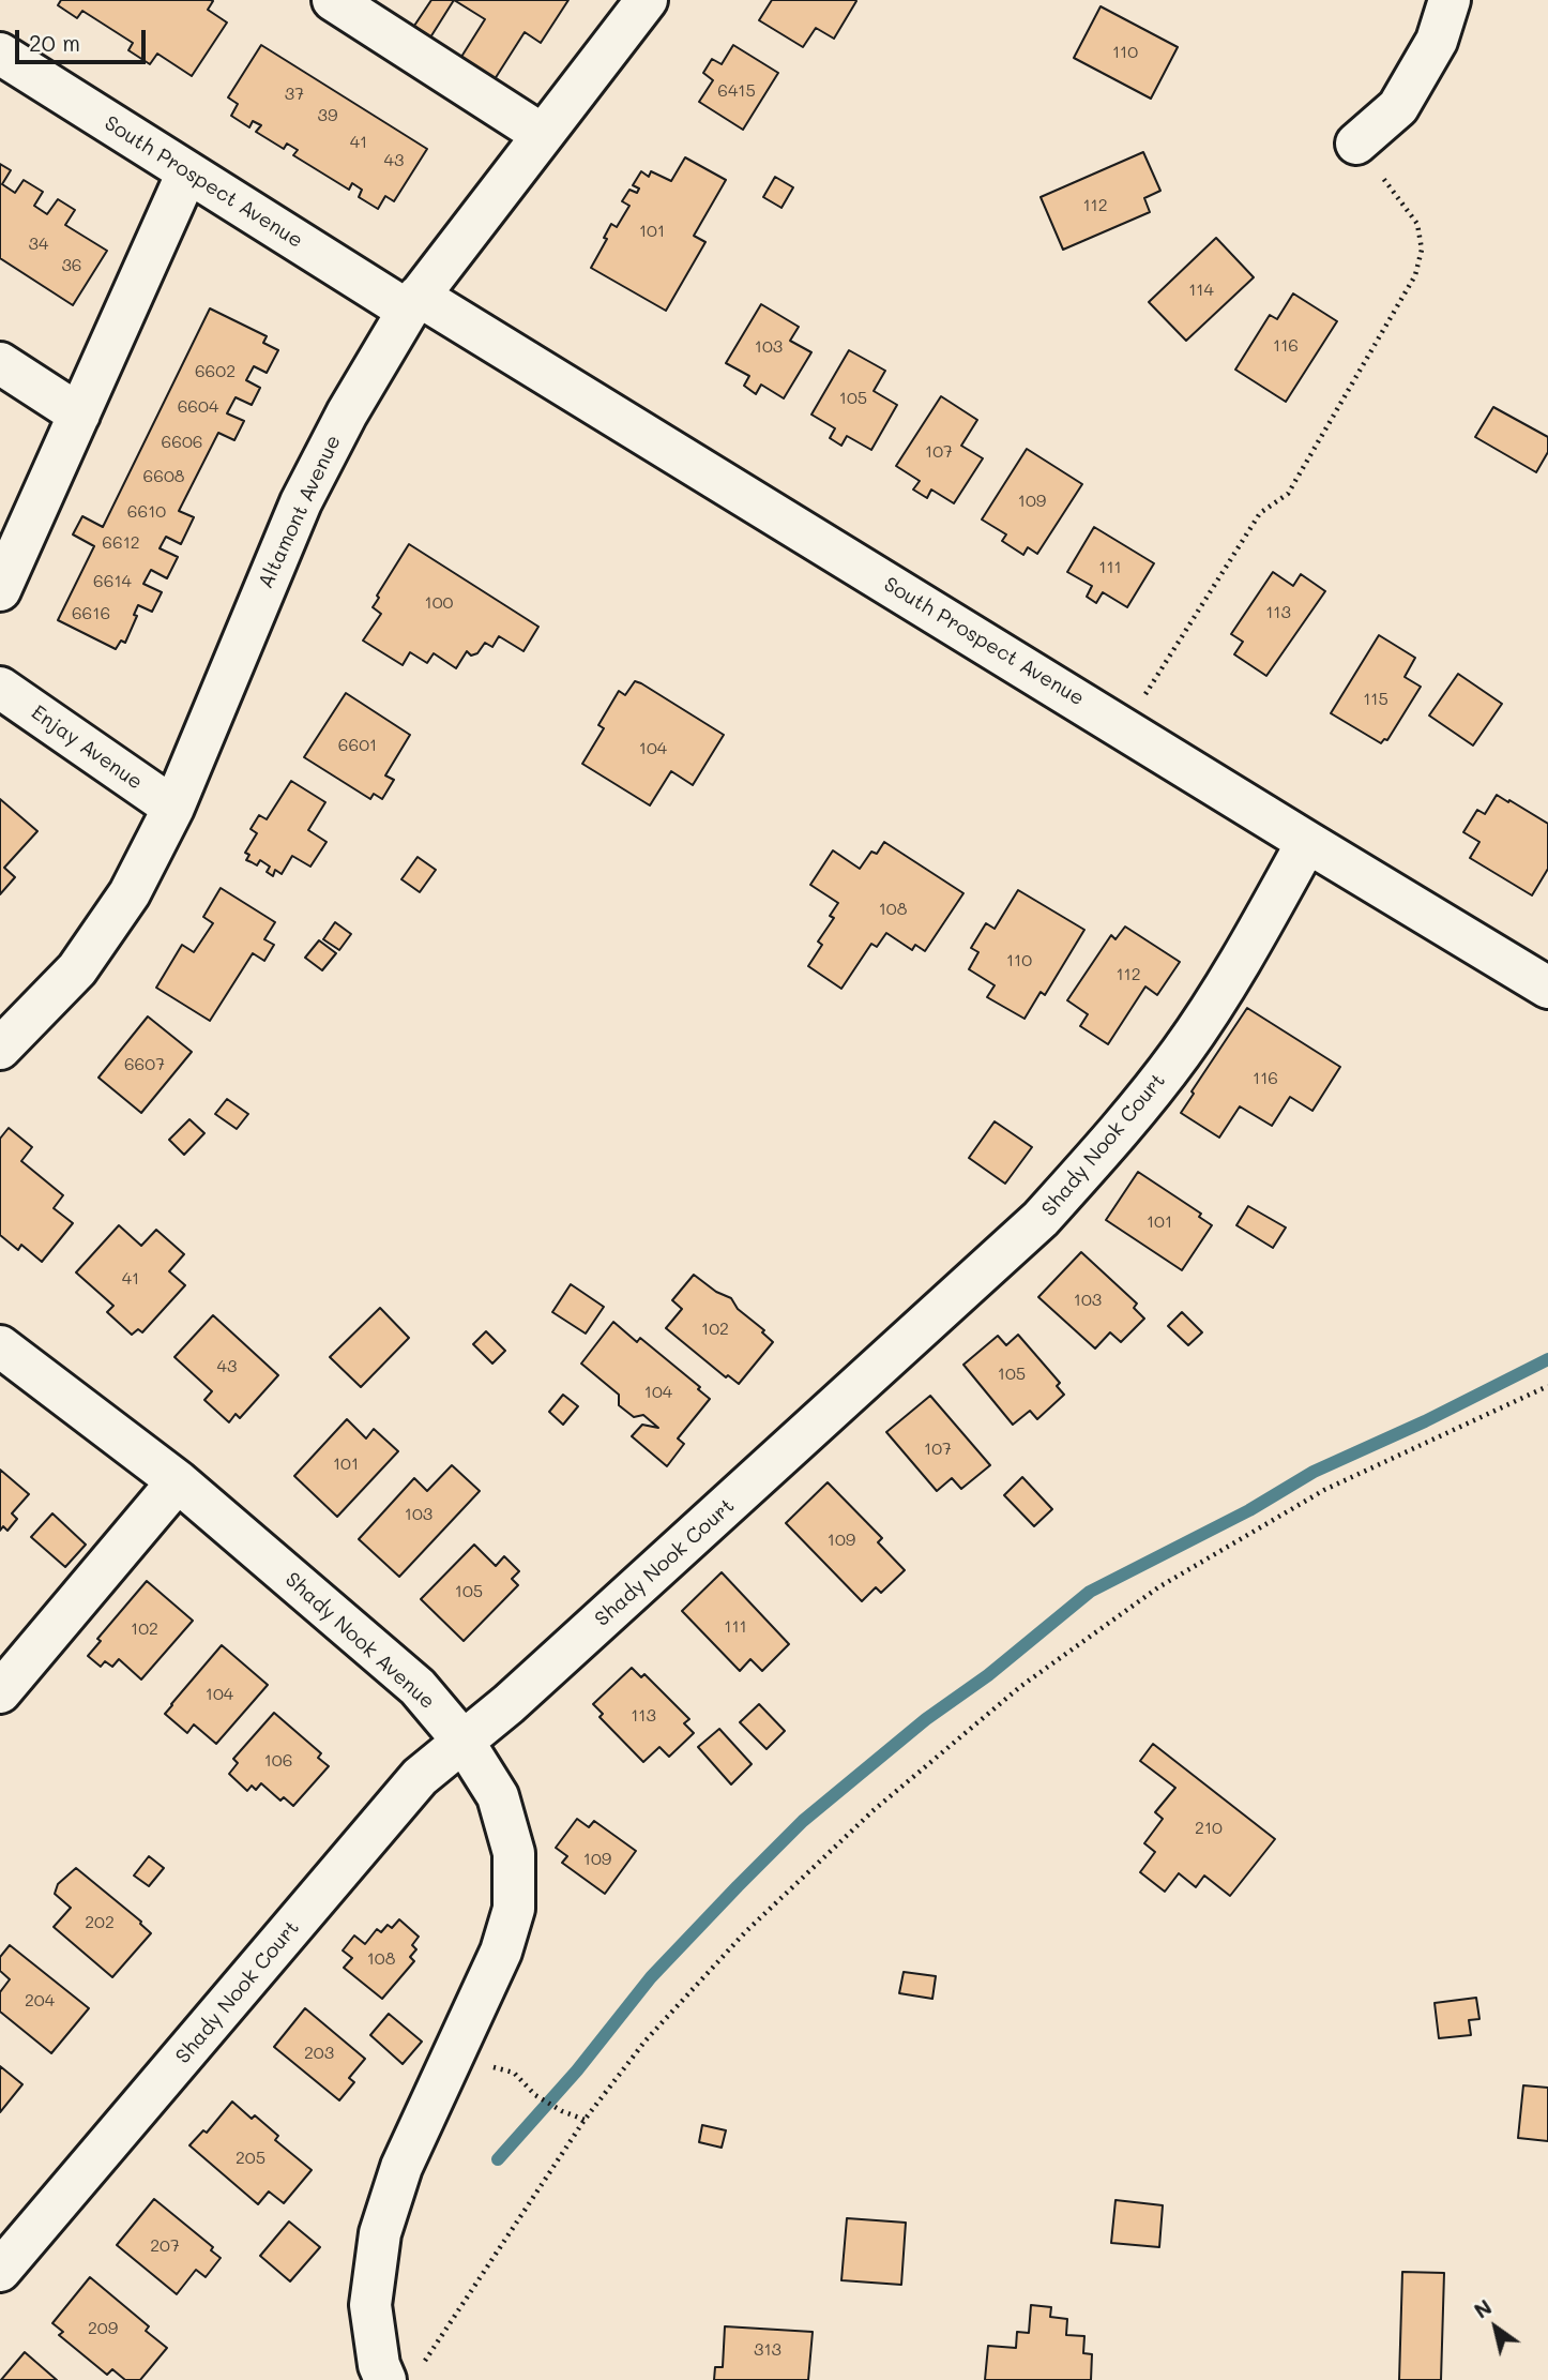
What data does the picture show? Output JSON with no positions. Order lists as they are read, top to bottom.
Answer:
{
  "streets": {
    "street": [
      "South Prospect Avenue",
      "Altamont Avenue",
      "Enjay Avenue",
      "Shady Nook Court",
      "Shady Nook Avenue"
    ]
  },
  "crossings": [
    ["South Prospect Avenue", "Altamont Avenue"],
    ["South Prospect Avenue", "Shady Nook Court"],
    ["Altamont Avenue", "Enjay Avenue"],
    ["Shady Nook Court", "Shady Nook Avenue"]
  ],
  "house_numbers": [
    "110",
    "6415",
    "37",
    "39",
    "41",
    "43",
    "112",
    "101",
    "34",
    "36",
    "114",
    "116",
    "103",
    "6602",
    "105",
    "6604",
    "6606",
    "107",
    "6608",
    "109",
    "6610",
    "6612",
    "111",
    "6614",
    "100",
    "113",
    "6616",
    "115",
    "6601",
    "104",
    "108",
    "110",
    "112",
    "6607",
    "116",
    "101",
    "41",
    "103",
    "102",
    "43",
    "105",
    "104",
    "107",
    "101",
    "103",
    "109",
    "105",
    "111",
    "102",
    "104",
    "113",
    "106",
    "210",
    "109",
    "202",
    "108",
    "204",
    "203",
    "205",
    "207",
    "209",
    "313"
  ],
  "scale_bar": "20 m",
  "north": "top left"
}
